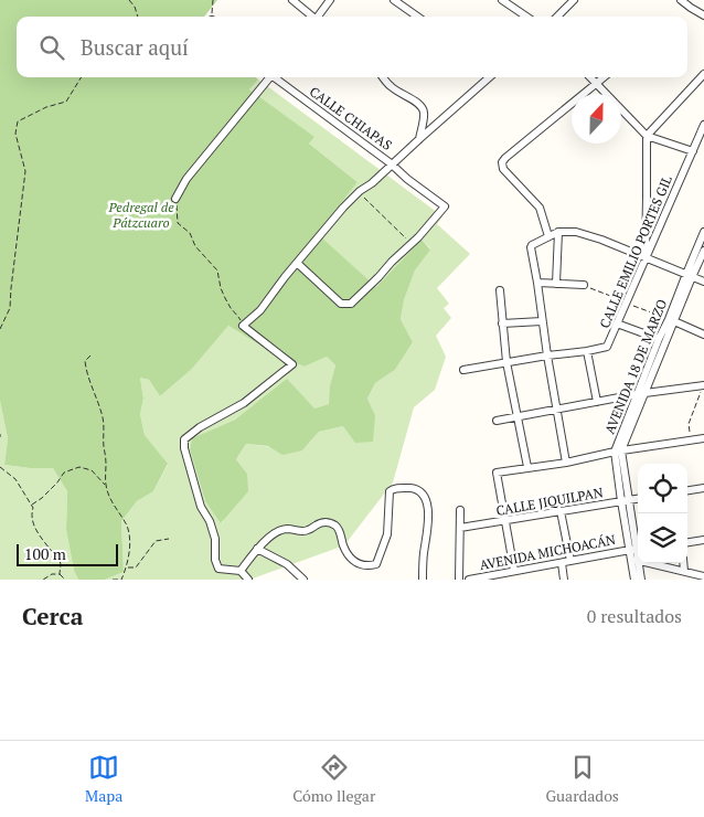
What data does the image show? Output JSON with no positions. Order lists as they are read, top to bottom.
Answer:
{
  "streets": {
    "street": [
      "CALLE CHIAPAS",
      "CALLE EMILIO PORTES GIL",
      "AVENIDA 18 DE MARZO",
      "CALLE JIQUILPAN",
      "AVENIDA MICHOACÁN"
    ]
  },
  "crossings": [
    ["AVENIDA 18 DE MARZO", "CALLE JIQUILPAN"],
    ["AVENIDA 18 DE MARZO", "AVENIDA MICHOACÁN"]
  ],
  "parks": ["Pedregal de Pátzcuaro"],
  "scale_bar": "100 m",
  "north": "top",
  "page": {
    "search": "Buscar aquí",
    "scale": "100 m",
    "heading": ["Cerca", "0 resultados"],
    "nav": ["Mapa", "Cómo llegar", "Guardados"]
  }
}
